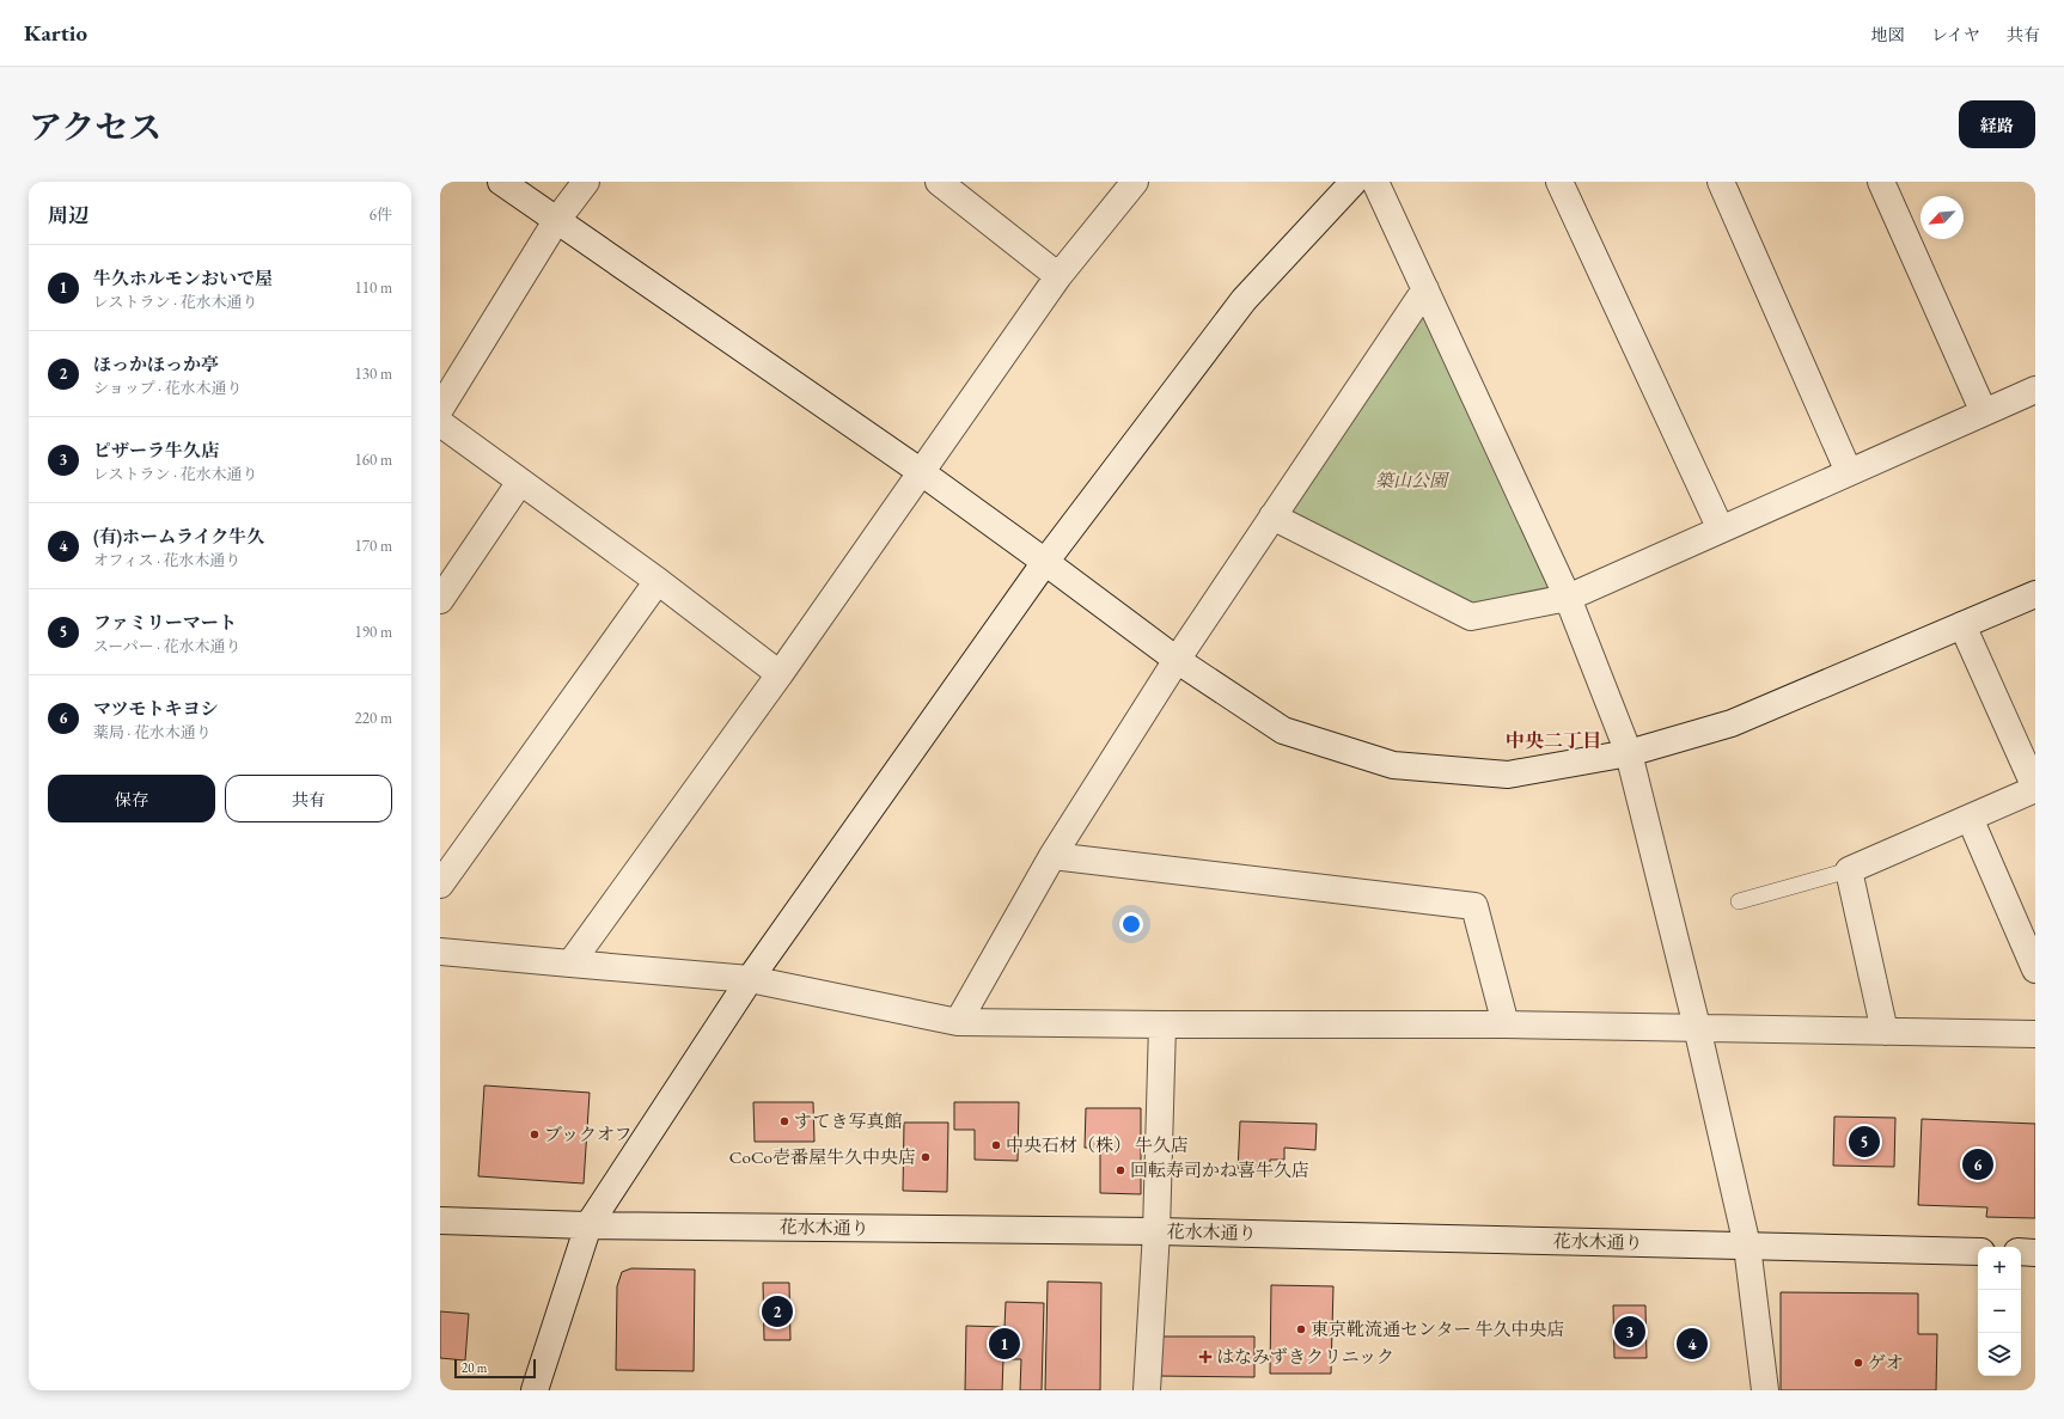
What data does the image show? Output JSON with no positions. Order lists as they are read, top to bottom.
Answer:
{
  "streets": {
    "street": ["花水木通り"]
  },
  "districts": ["中央二丁目"],
  "parks": ["築山公園"],
  "places": {
    "other": [
      "すてき写真館",
      "ブックオフ",
      "中央石材（株） 牛久店",
      "CoCo壱番屋牛久中央店",
      "回転寿司かね喜牛久店",
      "東京靴流通センター 牛久中央店",
      "ゲオ"
    ],
    "health": ["はなみずきクリニック"]
  },
  "scale_bar": "20 m",
  "north": "bottom left",
  "page": {
    "header": "Kartio",
    "nav": ["地図", "レイヤ", "共有"],
    "title": "アクセス",
    "buttons": [
      "経路",
      ["保存", "共有"]
    ],
    "heading": ["周辺", "6件"],
    "list": [
      {
        "mark": "1",
        "name": "牛久ホルモンおいで屋",
        "note": "レストラン · 花水木通り",
        "value": "110 m"
      },
      {
        "mark": "2",
        "name": "ほっかほっか亭",
        "note": "ショップ · 花水木通り",
        "value": "130 m"
      },
      {
        "mark": "3",
        "name": "ピザーラ牛久店",
        "note": "レストラン · 花水木通り",
        "value": "160 m"
      },
      {
        "mark": "4",
        "name": "(有)ホームライク牛久",
        "note": "オフィス · 花水木通り",
        "value": "170 m"
      },
      {
        "mark": "5",
        "name": "ファミリーマート",
        "note": "スーパー · 花水木通り",
        "value": "190 m"
      },
      {
        "mark": "6",
        "name": "マツモトキヨシ",
        "note": "薬局 · 花水木通り",
        "value": "220 m"
      }
    ],
    "pins": [
      "5",
      "6",
      "2",
      "3",
      "1",
      "4"
    ],
    "map_buttons": ["+", "−"],
    "scale": "20 m"
  }
}
